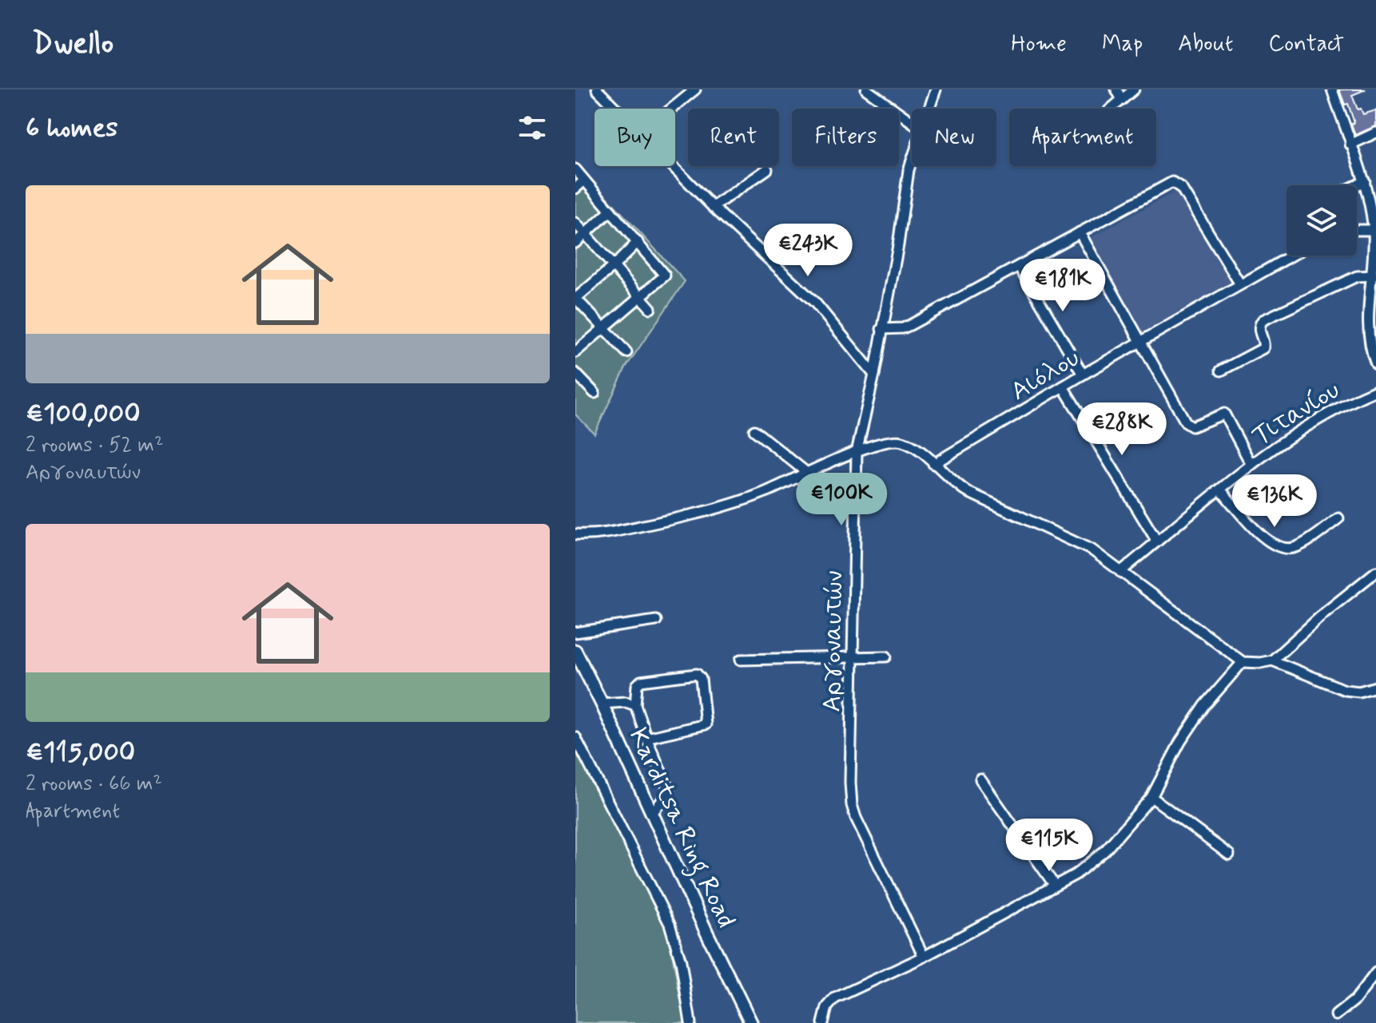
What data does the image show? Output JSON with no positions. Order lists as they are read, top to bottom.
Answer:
{
  "streets": {
    "main road": ["Karditsa Ring Road"],
    "street": ["Αιόλου", "Τιτανίου", "Αργοναυτών"]
  },
  "page": {
    "header": "Dwello",
    "nav": [
      "Home",
      "Map",
      "About",
      "Contact"
    ],
    "heading": "6 homes",
    "chip": [
      "Buy",
      "Rent",
      "Filters",
      "New",
      "Apartment"
    ],
    "list": [
      {
        "name": "€100,000",
        "note": "2 rooms · 52 m² · Αργοναυτών"
      },
      {
        "name": "€115,000",
        "note": "2 rooms · 66 m² · Apartment"
      }
    ],
    "price": [
      "€243K",
      "€181K",
      "€288K",
      "€100K",
      "€136K",
      "€115K"
    ]
  }
}
